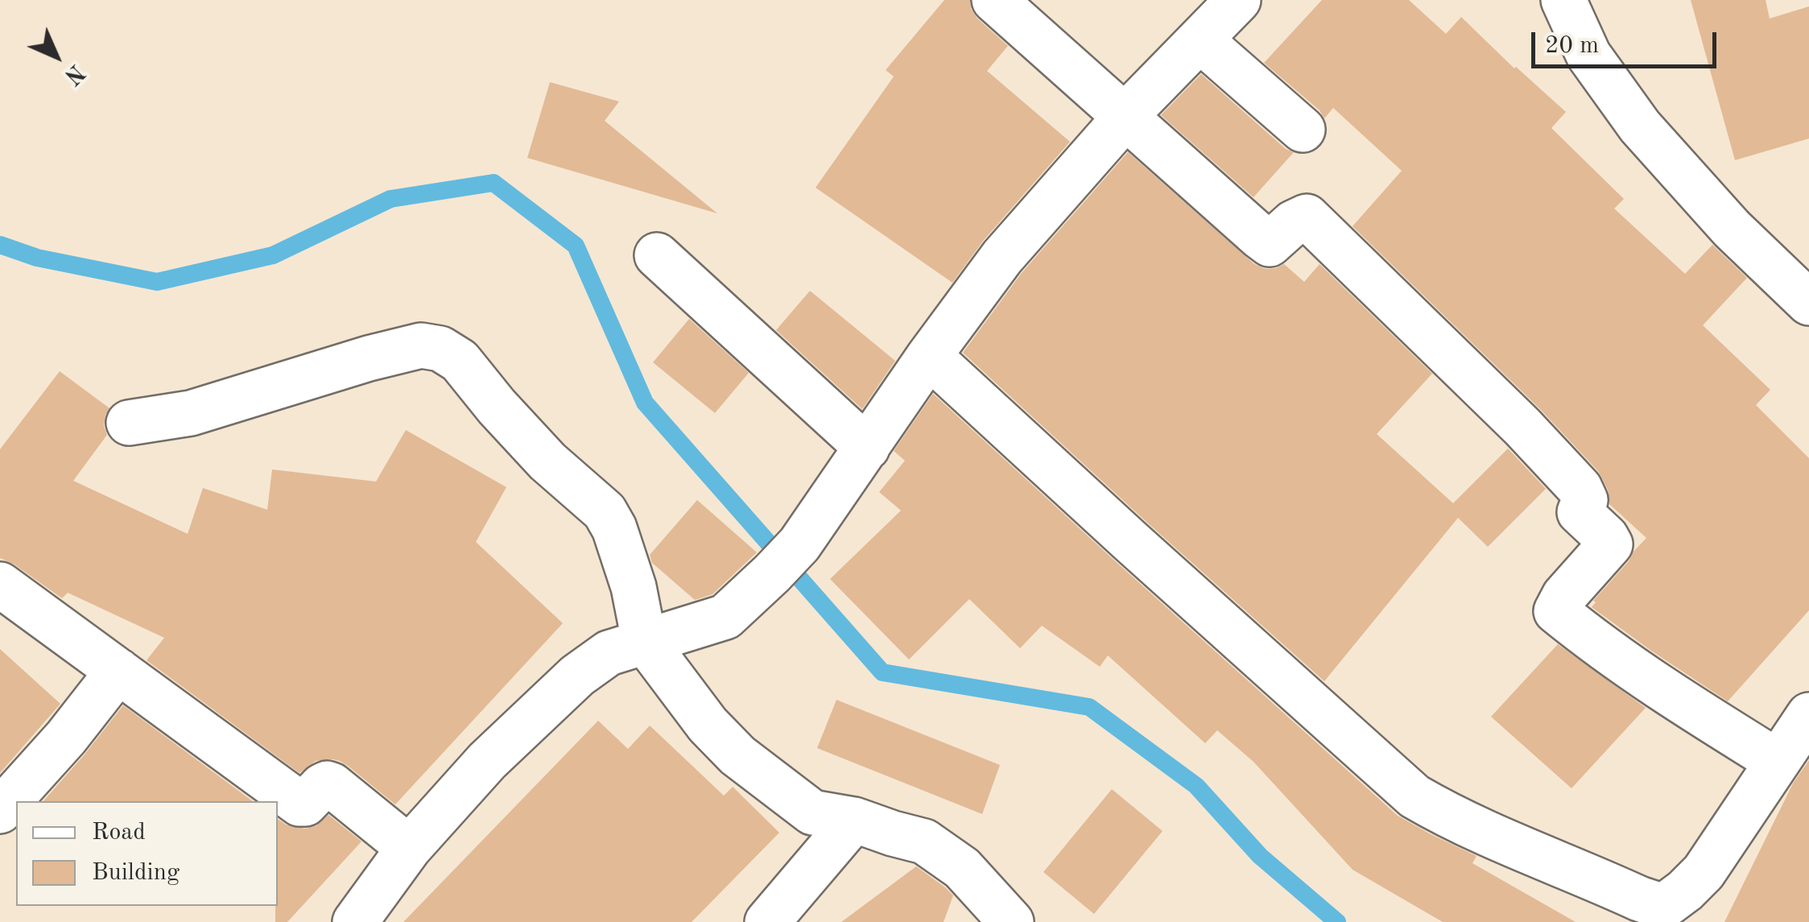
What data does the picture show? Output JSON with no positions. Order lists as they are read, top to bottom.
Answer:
{
  "legend": ["Road", "Building"],
  "scale_bar": "20 m",
  "north": "bottom right"
}
